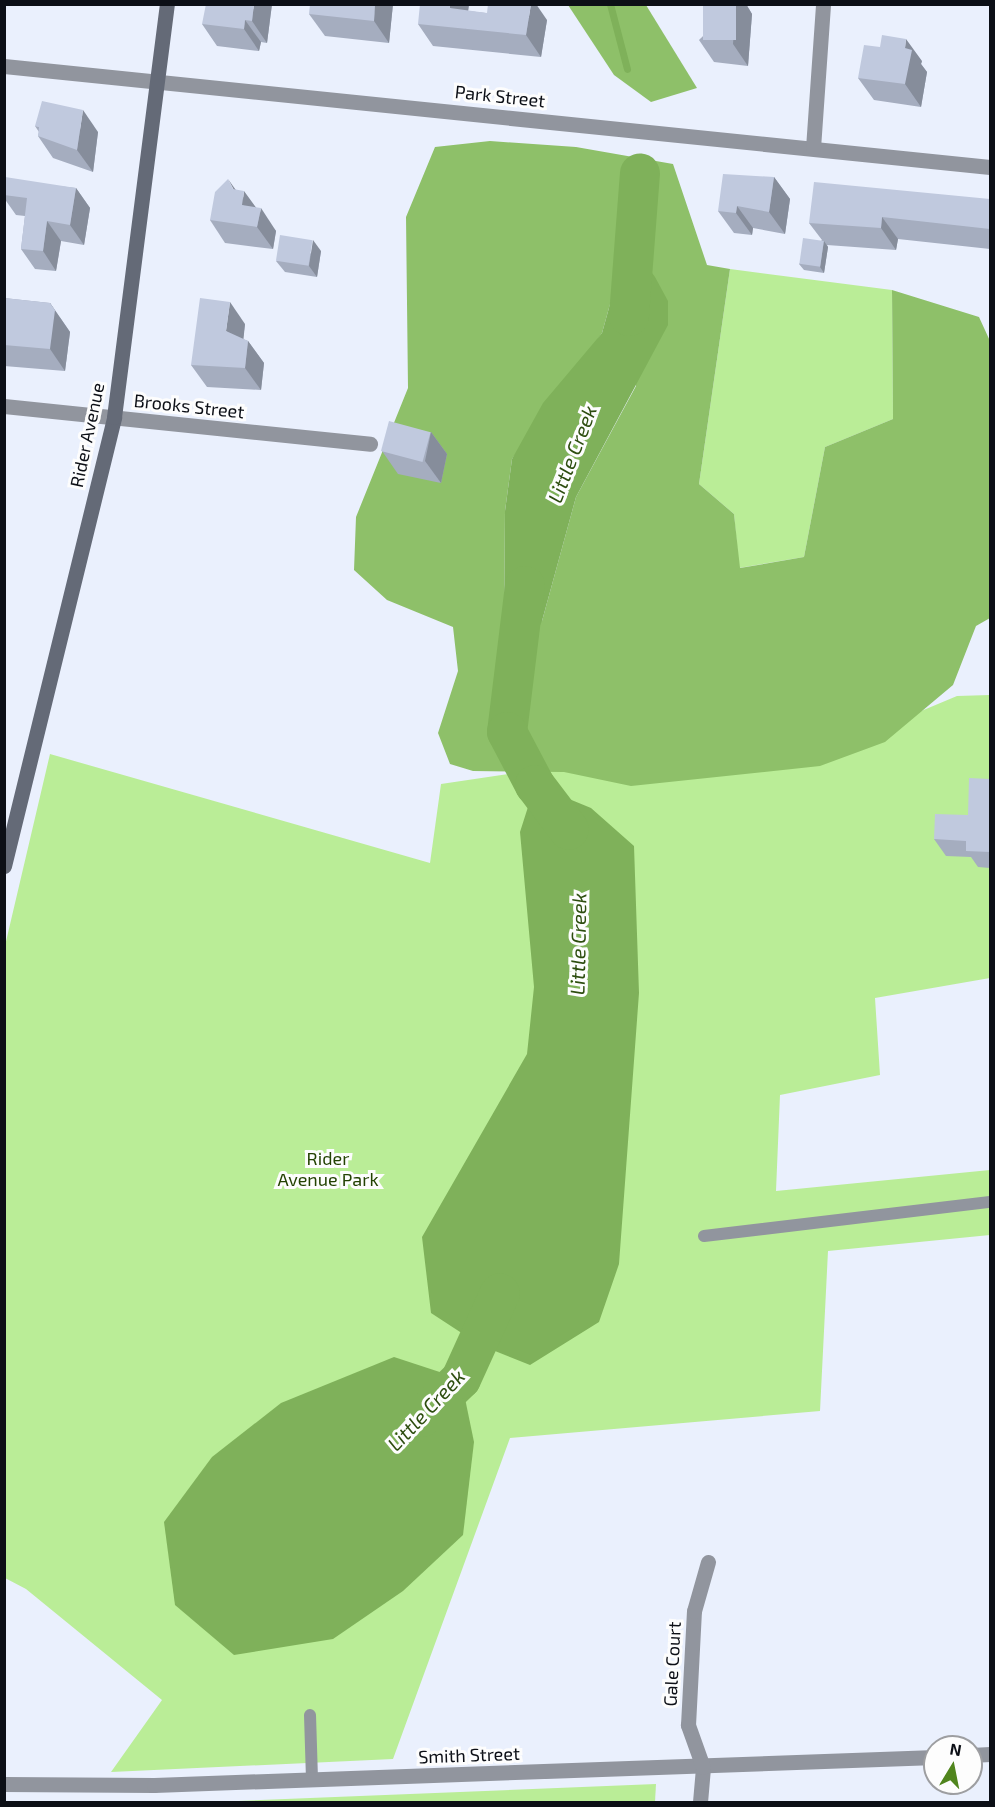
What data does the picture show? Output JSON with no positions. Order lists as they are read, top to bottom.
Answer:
{
  "streets": {
    "street": [
      "Park Street",
      "Brooks Street",
      "Rider Avenue",
      "Gale Court",
      "Smith Street"
    ]
  },
  "crossings": [
    ["Park Street", "Rider Avenue"],
    ["Brooks Street", "Rider Avenue"],
    ["Gale Court", "Smith Street"]
  ],
  "water": ["Little Creek"],
  "parks": ["Rider Avenue Park"],
  "north": "top"
}
